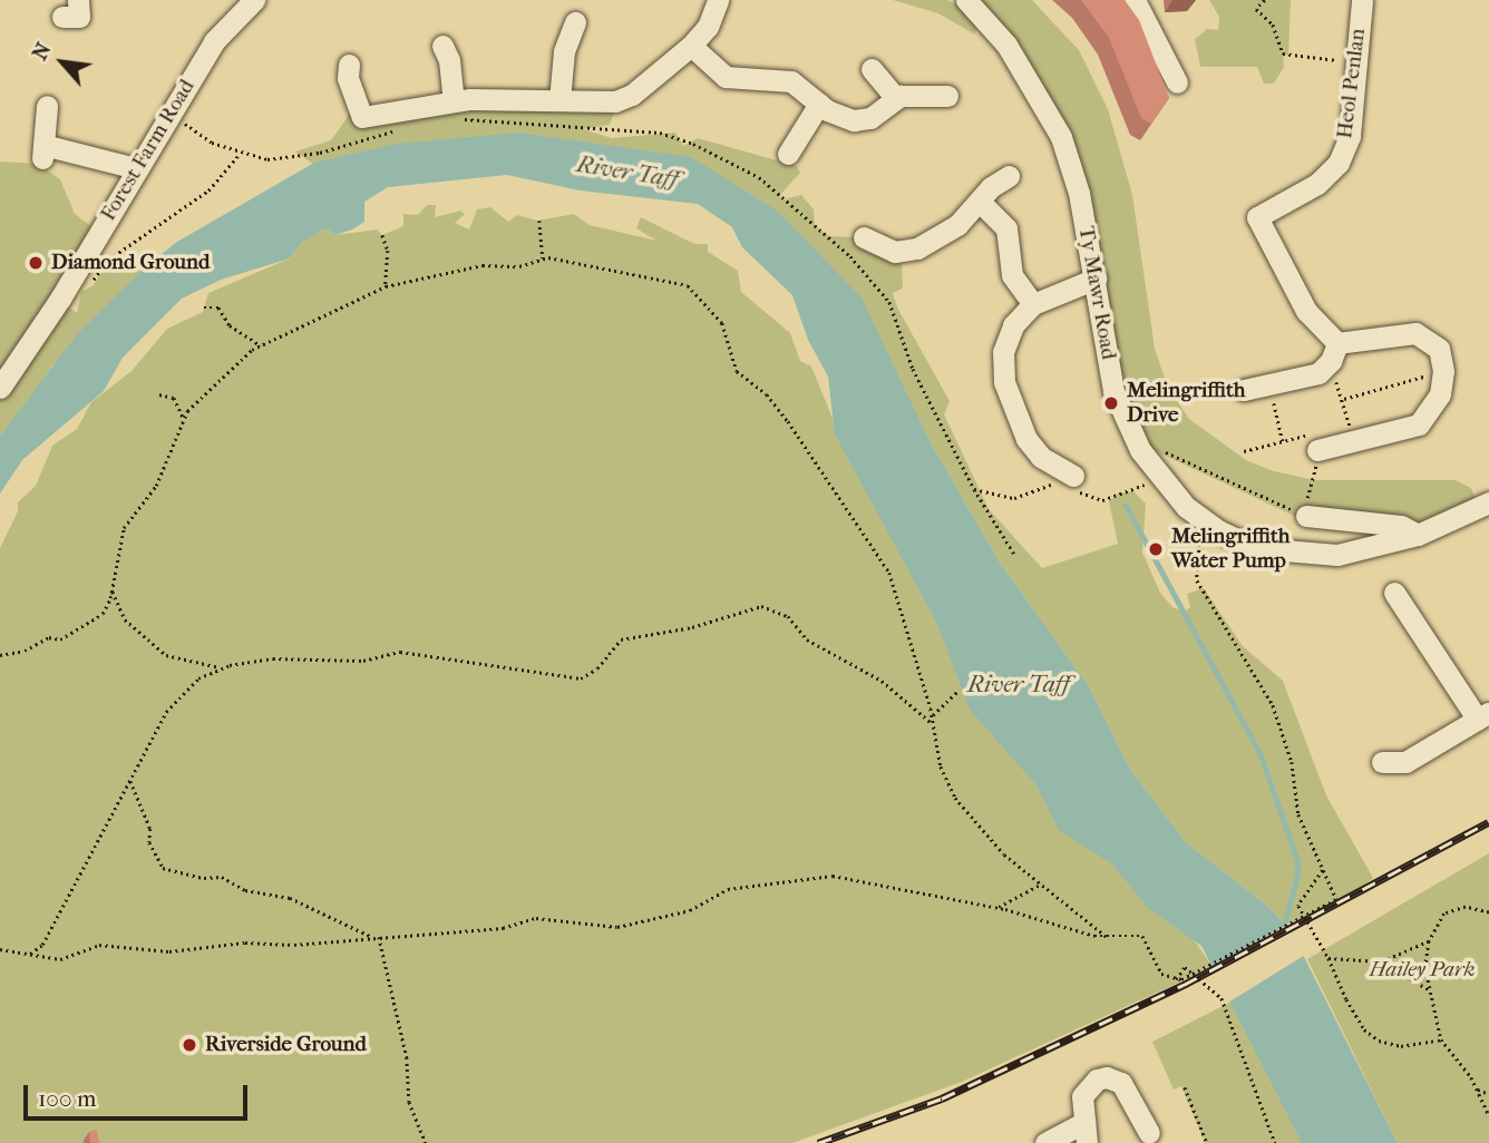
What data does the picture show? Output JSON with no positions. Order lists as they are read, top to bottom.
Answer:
{
  "streets": {
    "street": ["Heol Penlan", "Forest Farm Road", "Ty Mawr Road"]
  },
  "water": ["River Taff"],
  "parks": ["Hailey Park"],
  "places": [
    "Diamond Ground",
    "Melingriffith Drive",
    "Melingriffith Water Pump",
    "Riverside Ground"
  ],
  "scale_bar": "100 m",
  "north": "top left"
}
